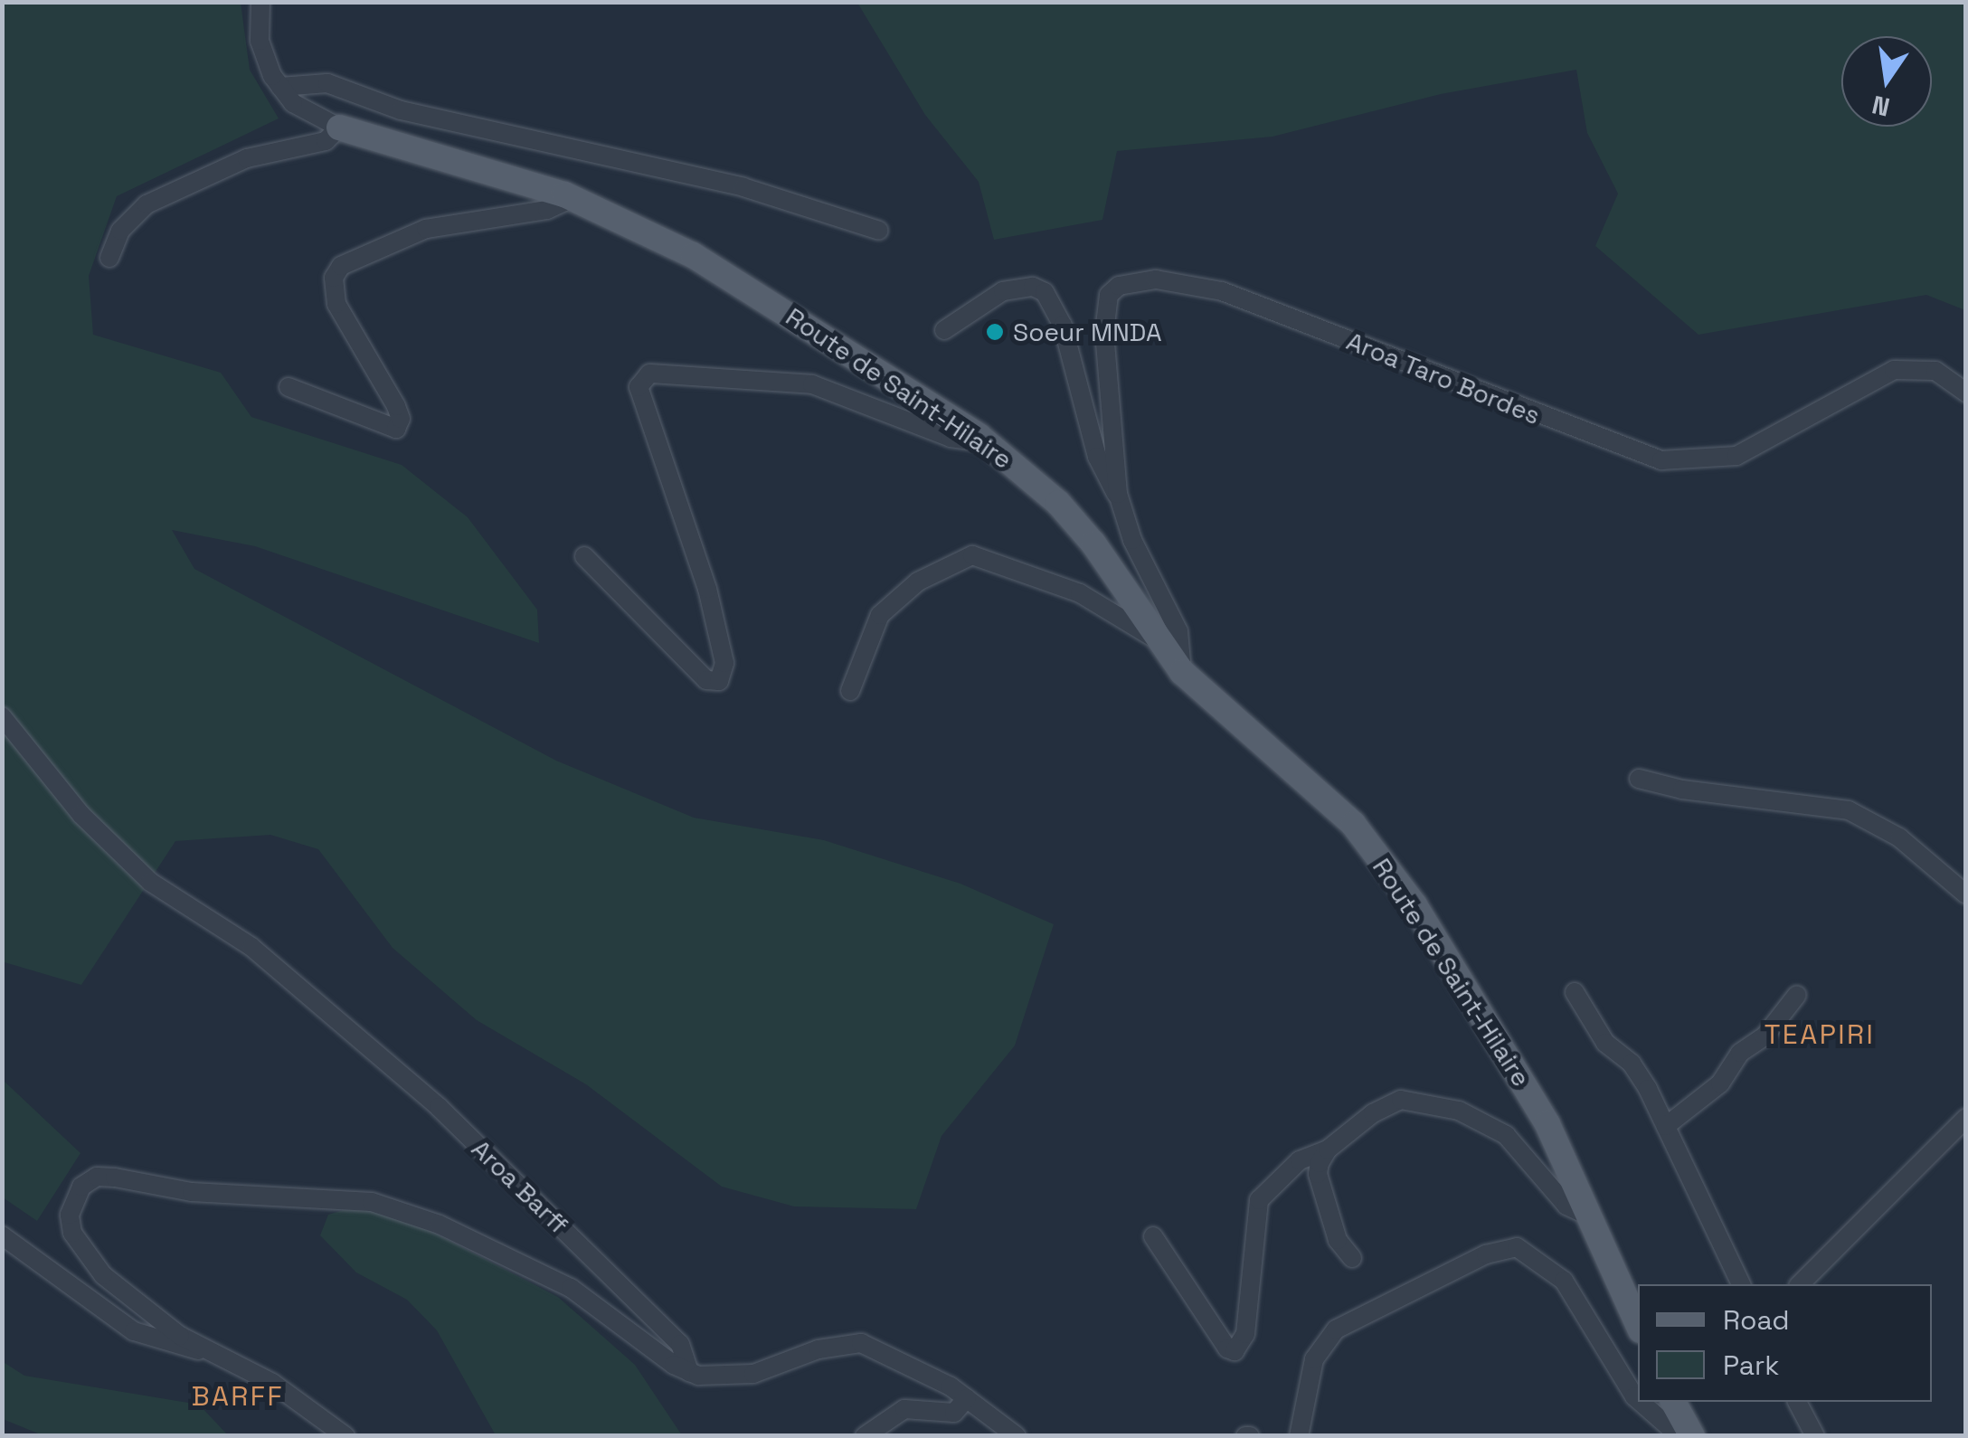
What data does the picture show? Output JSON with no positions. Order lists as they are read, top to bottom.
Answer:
{
  "streets": {
    "main road": ["Route de Saint-Hilaire"],
    "street": ["Aroa Taro Bordes", "Aroa Barff"]
  },
  "crossings": [
    ["Aroa Taro Bordes", "Route de Saint-Hilaire"]
  ],
  "districts": ["TEAPIRI", "BARFF"],
  "places": ["Soeur MNDA"],
  "legend": ["Road", "Park"],
  "north": "bottom"
}
